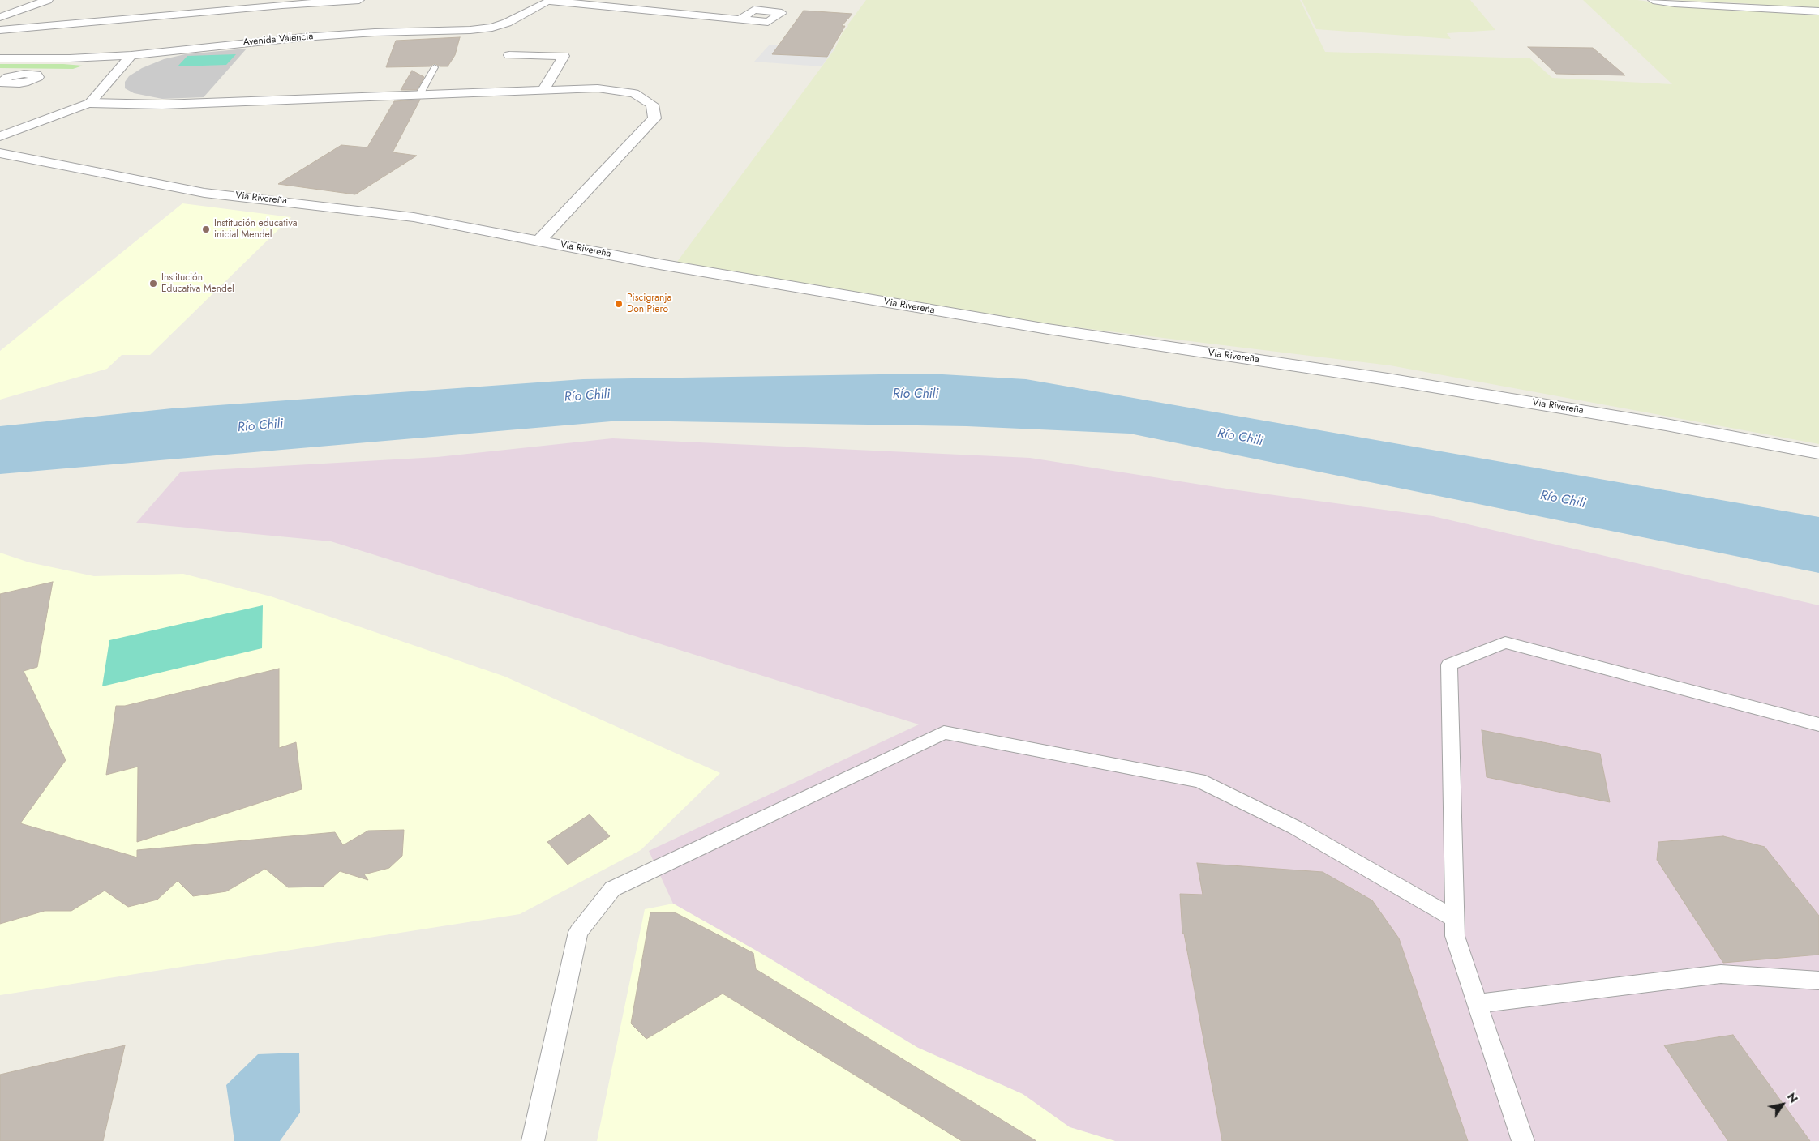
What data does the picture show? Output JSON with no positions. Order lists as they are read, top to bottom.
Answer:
{
  "streets": {
    "street": ["Avenida Valencia", "Via Rivereña"]
  },
  "water": ["Río Chili"],
  "places": ["Institución educativa inicial Mendel", "Institución Educativa Mendel", "Piscigranja Don Piero"],
  "north": "top right"
}
